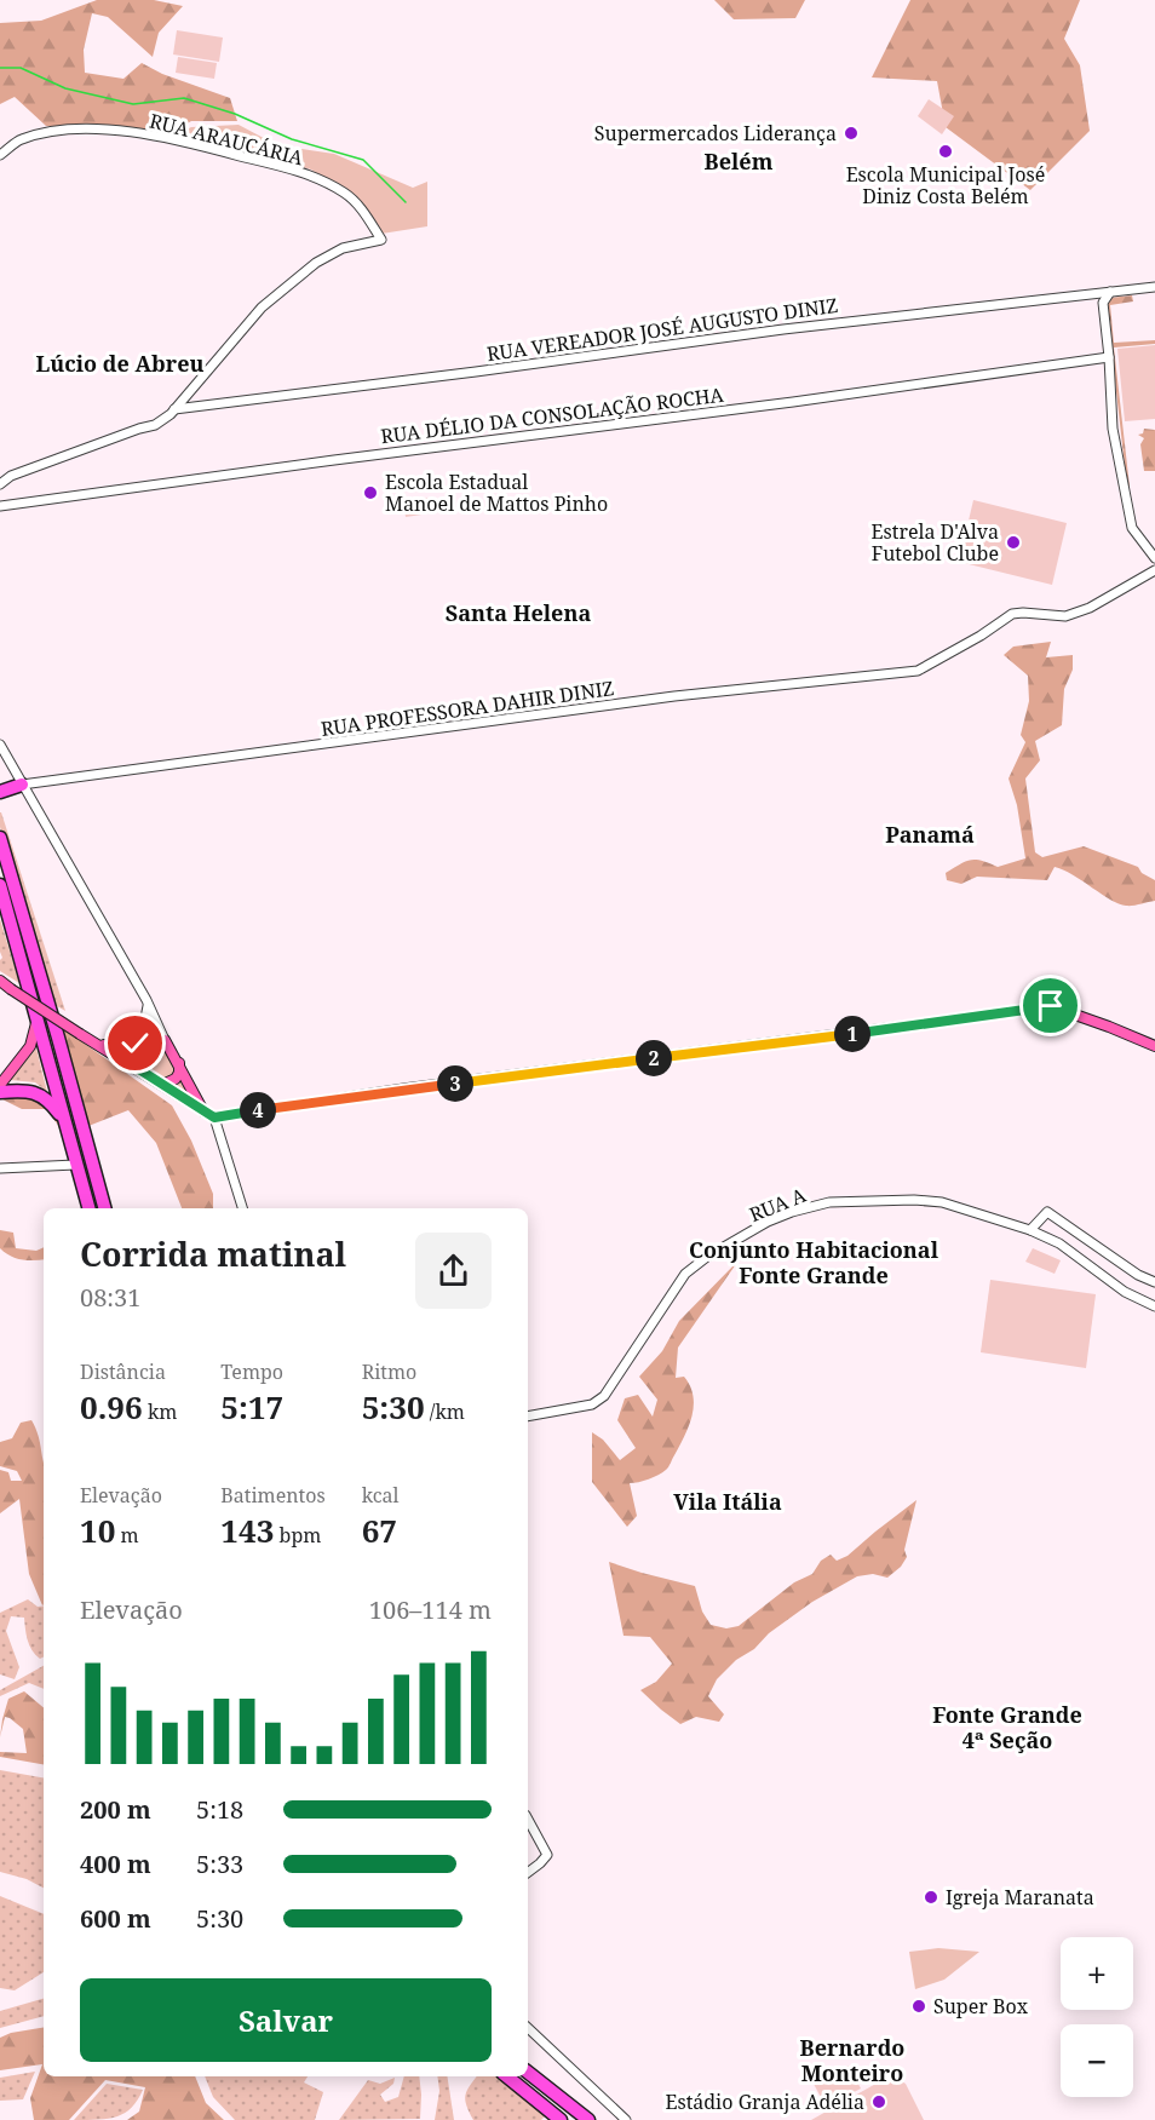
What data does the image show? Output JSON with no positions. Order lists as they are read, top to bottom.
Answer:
{
  "streets": {
    "street": [
      "RUA ARAUCÁRIA",
      "RUA VEREADOR JOSÉ AUGUSTO DINIZ",
      "RUA DÉLIO DA CONSOLAÇÃO ROCHA",
      "RUA PROFESSORA DAHIR DINIZ",
      "RUA A"
    ]
  },
  "crossings": [
    ["RUA ARAUCÁRIA", "RUA VEREADOR JOSÉ AUGUSTO DINIZ"]
  ],
  "districts": [
    "Belém",
    "Lúcio de Abreu",
    "Santa Helena",
    "Panamá",
    "Conjunto Habitacional Fonte Grande",
    "Vila Itália",
    "Fonte Grande 4ª Seção",
    "Bernardo Monteiro"
  ],
  "places": [
    "Supermercados Liderança",
    "Escola Municipal José Diniz Costa Belém",
    "Escola Estadual Manoel de Mattos Pinho",
    "Estrela D'Alva Futebol Clube",
    "Igreja Maranata",
    "Super Box",
    "Estádio Granja Adélia"
  ],
  "page": {
    "pins": [
      "1",
      "2",
      "3",
      "4"
    ],
    "heading": ["Corrida matinal", "08:31"],
    "stats": [
      ["Distância", "0.96 km"],
      ["Tempo", "5:17"],
      ["Ritmo", "5:30 /km"],
      ["Elevação", "10 m"],
      ["Batimentos", "143 bpm"],
      ["kcal", "67"]
    ],
    "chart": ["Elevação", "106–114 m"],
    "list": [
      {
        "name": "200 m",
        "note": "5:18"
      },
      {
        "name": "400 m",
        "note": "5:33"
      },
      {
        "name": "600 m",
        "note": "5:30"
      }
    ],
    "map_buttons": ["+", "−"],
    "buttons": "Salvar"
  }
}
